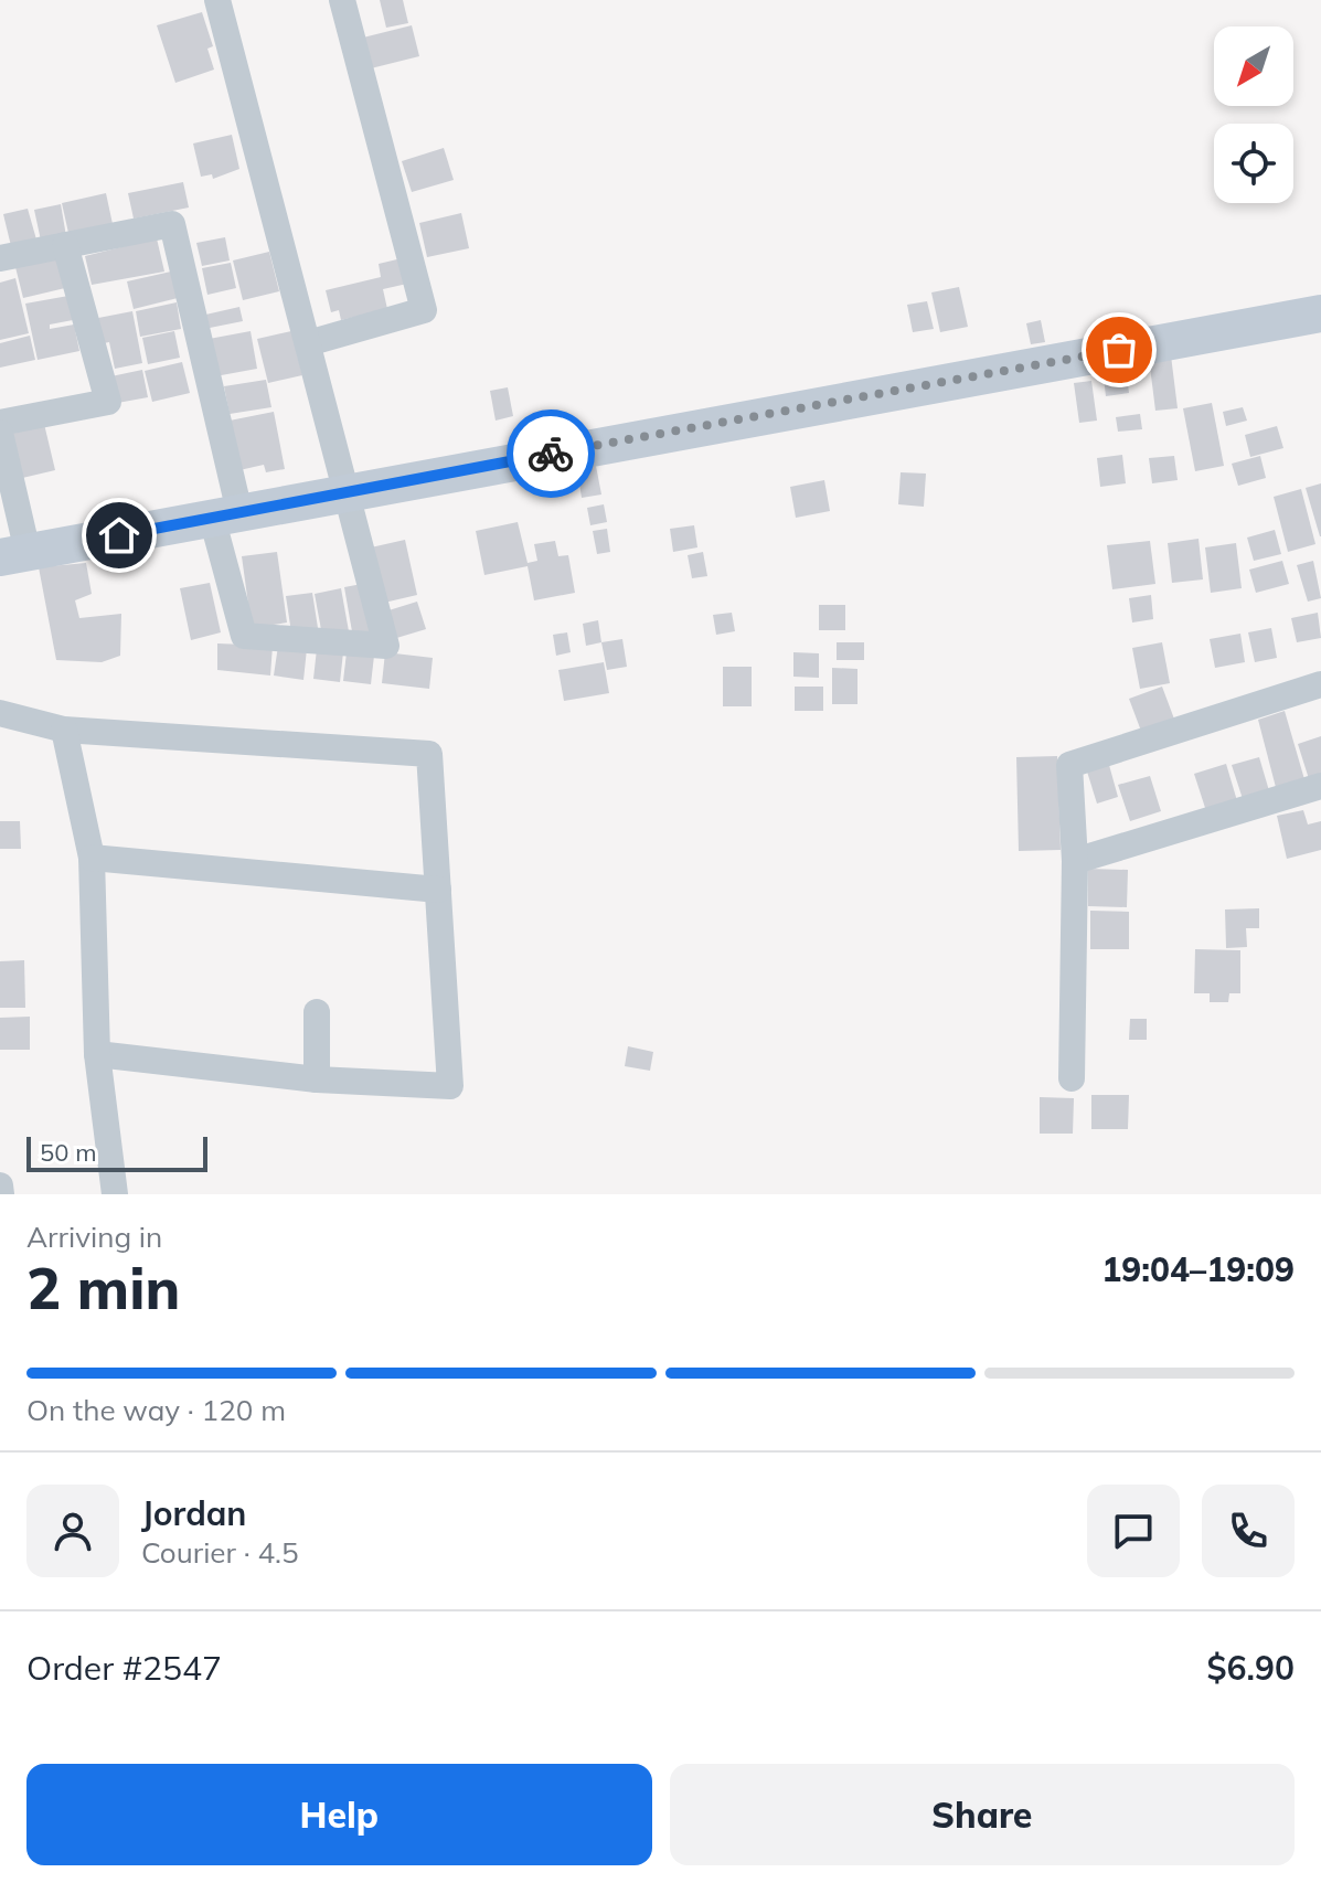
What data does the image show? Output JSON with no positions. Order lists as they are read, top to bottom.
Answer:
{
  "scale_bar": "50 m",
  "north": "bottom left",
  "page": {
    "scale": "50 m",
    "heading": ["2 min", "Arriving in", "19:04–19:09"],
    "panel": [
      "Jordan",
      "Courier · 4.5",
      "Order #2547",
      "$6.90"
    ],
    "bar": "On the way · 120 m",
    "buttons": ["Help", "Share"]
  }
}
